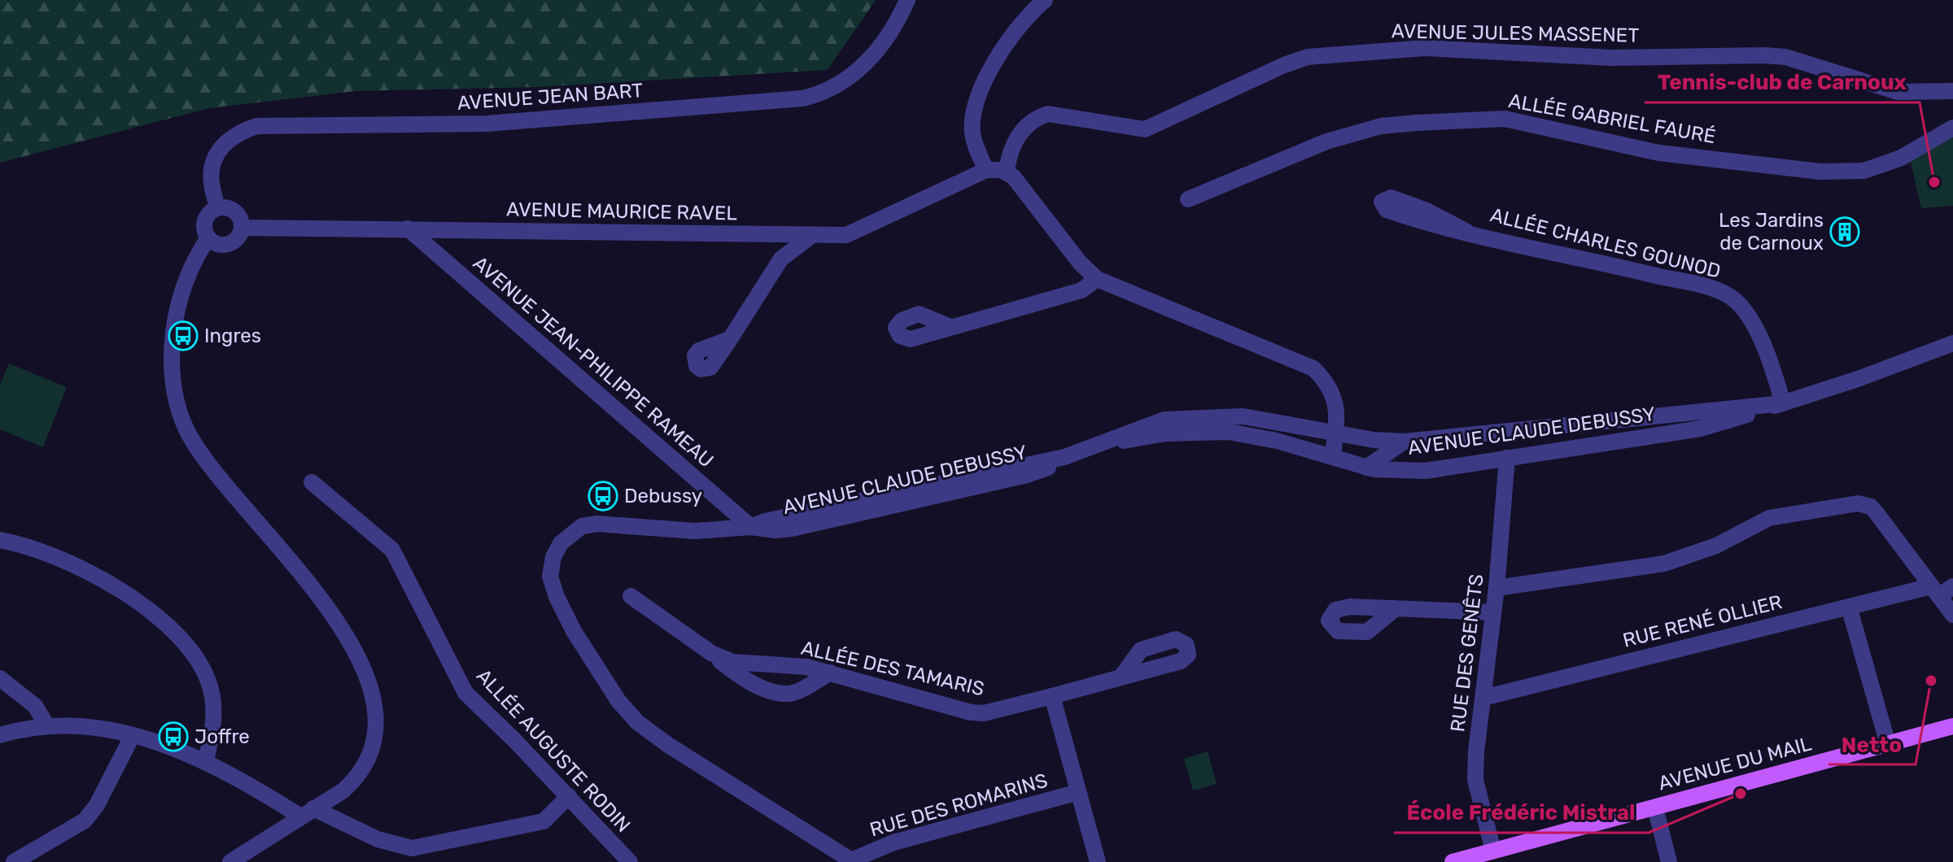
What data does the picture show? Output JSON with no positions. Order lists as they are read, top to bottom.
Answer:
{
  "streets": {
    "main road": ["AVENUE DU MAIL"],
    "street": [
      "AVENUE JULES MASSENET",
      "AVENUE JEAN BART",
      "ALLÉE GABRIEL FAURÉ",
      "AVENUE MAURICE RAVEL",
      "ALLÉE CHARLES GOUNOD",
      "AVENUE JEAN-PHILIPPE RAMEAU",
      "AVENUE CLAUDE DEBUSSY",
      "RUE RENÉ OLLIER",
      "RUE DES GENÊTS",
      "ALLÉE DES TAMARIS",
      "ALLÉE AUGUSTE RODIN",
      "RUE DES ROMARINS"
    ]
  },
  "crossings": [
    ["AVENUE JEAN BART", "AVENUE MAURICE RAVEL"],
    ["AVENUE MAURICE RAVEL", "AVENUE JEAN-PHILIPPE RAMEAU"],
    ["ALLÉE CHARLES GOUNOD", "AVENUE CLAUDE DEBUSSY"],
    ["AVENUE JEAN-PHILIPPE RAMEAU", "AVENUE CLAUDE DEBUSSY"],
    ["AVENUE CLAUDE DEBUSSY", "RUE DES GENÊTS"],
    ["AVENUE CLAUDE DEBUSSY", "RUE DES ROMARINS"],
    ["RUE RENÉ OLLIER", "RUE DES GENÊTS"],
    ["RUE DES GENÊTS", "AVENUE DU MAIL"]
  ],
  "places": {
    "other": ["Tennis-club de Carnoux", "Netto", "École Frédéric Mistral"],
    "building": ["Les Jardins de Carnoux"],
    "bus stop": ["Ingres", "Debussy", "Joffre"]
  }
}
